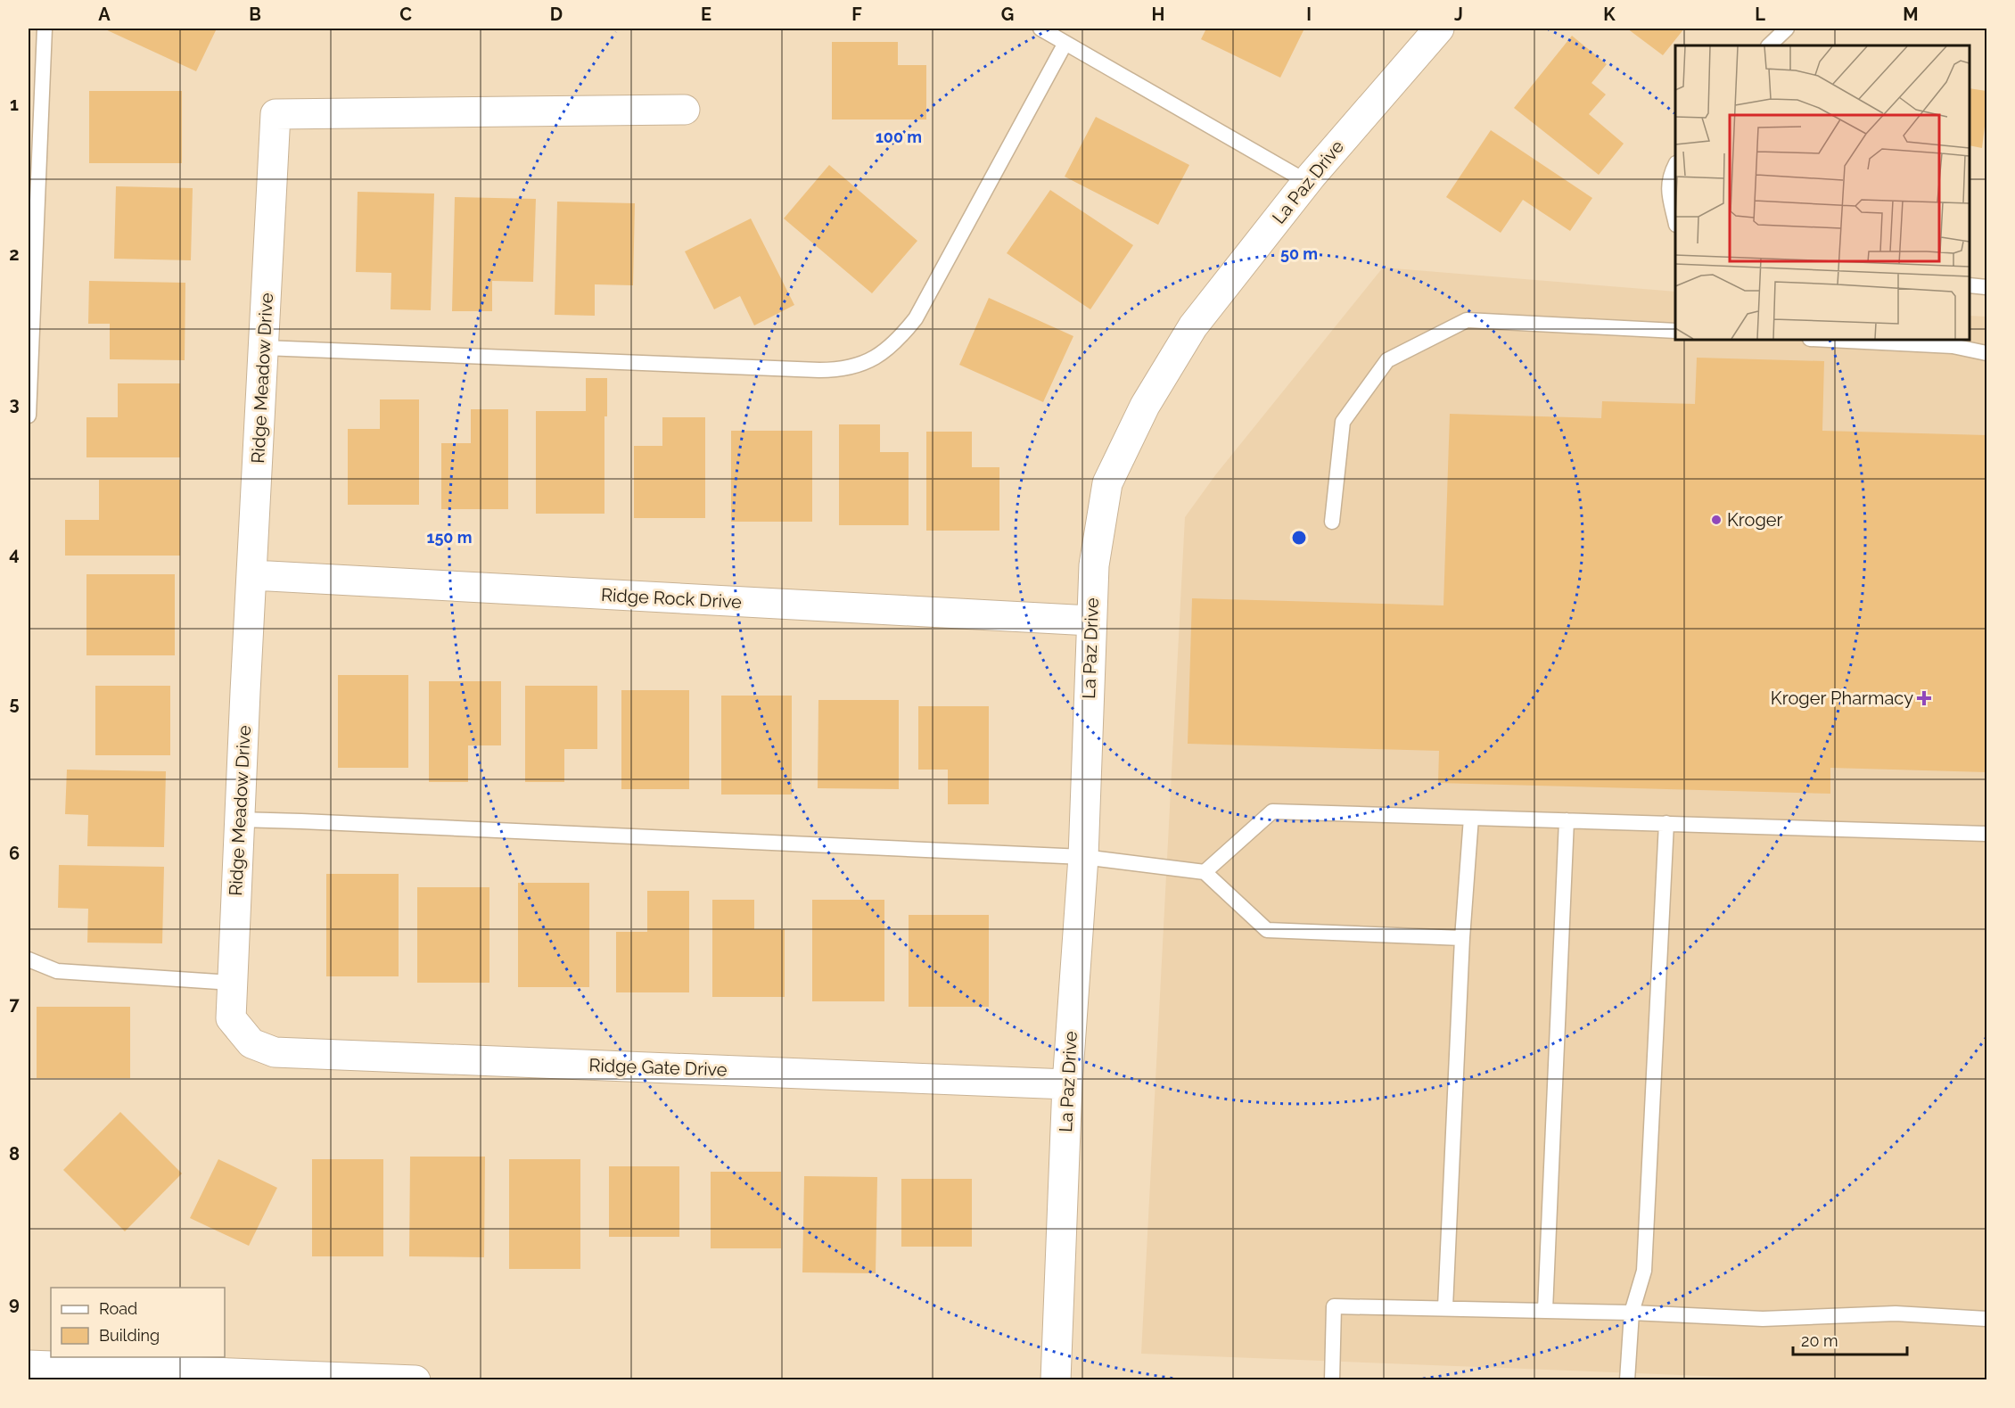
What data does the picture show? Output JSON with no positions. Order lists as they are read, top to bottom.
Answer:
{
  "streets": {
    "street": [
      "La Paz Drive",
      "Ridge Meadow Drive",
      "Ridge Rock Drive",
      "Ridge Gate Drive"
    ]
  },
  "crossings": [
    ["La Paz Drive", "Ridge Rock Drive"],
    ["La Paz Drive", "Ridge Gate Drive"],
    ["Ridge Meadow Drive", "Ridge Rock Drive"],
    ["Ridge Meadow Drive", "Ridge Gate Drive"]
  ],
  "places": {
    "other": ["Kroger"],
    "health": ["Kroger Pharmacy"]
  },
  "legend": ["Road", "Building"],
  "scale_bar": "20 m",
  "grid": {
    "columns": [
      "A",
      "B",
      "C",
      "D",
      "E",
      "F",
      "G",
      "H",
      "I",
      "J",
      "K",
      "L",
      "M"
    ],
    "rows": [
      "1",
      "2",
      "3",
      "4",
      "5",
      "6",
      "7",
      "8",
      "9"
    ]
  },
  "rings": ["100 m", "50 m", "150 m"]
}
